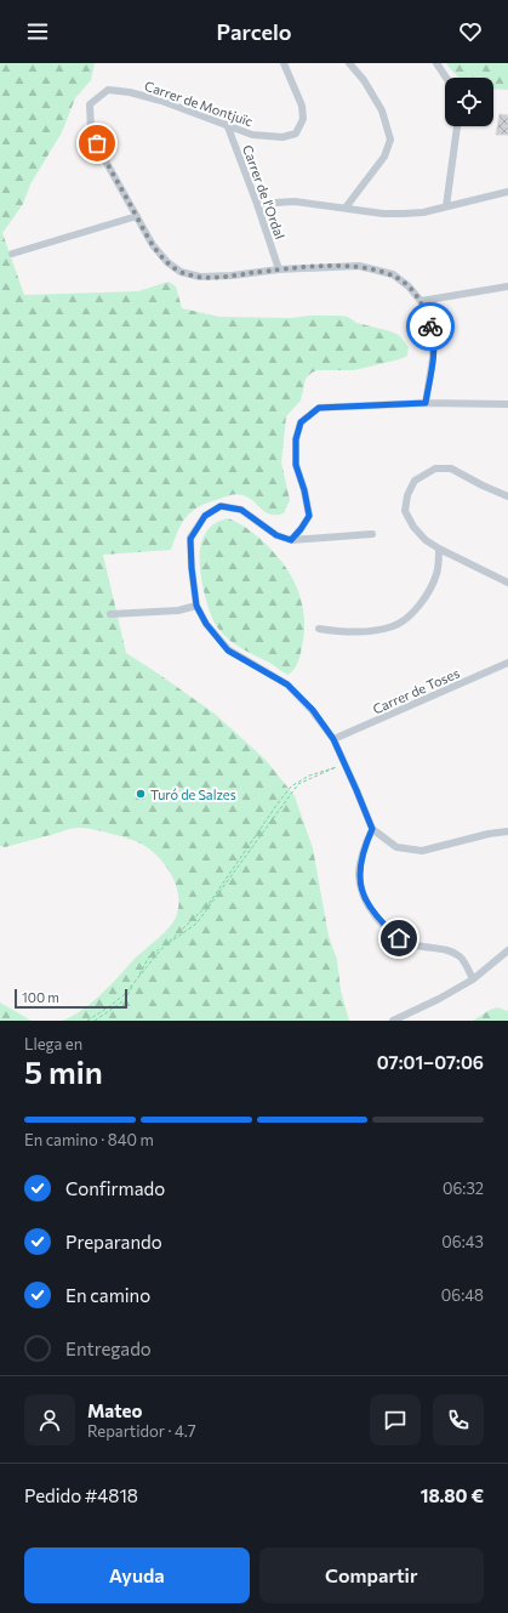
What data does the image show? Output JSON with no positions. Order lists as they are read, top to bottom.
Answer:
{
  "streets": {
    "street": ["Carrer de Montjuïc", "Carrer de l'Ordal", "Carrer de Toses"]
  },
  "crossings": [
    ["Carrer de Montjuïc", "Carrer de l'Ordal"]
  ],
  "places": ["Turó de Salzes"],
  "scale_bar": "100 m",
  "page": {
    "header": "Parcelo",
    "scale": "100 m",
    "heading": ["5 min", "Llega en", "07:01–07:06"],
    "panel": [
      "Mateo",
      "Repartidor · 4.7",
      "Pedido #4818",
      "18.80 €"
    ],
    "bar": "En camino · 840 m",
    "list": [
      ["Confirmado", "06:32"],
      ["Preparando", "06:43"],
      ["En camino", "06:48"],
      "Entregado"
    ],
    "buttons": ["Ayuda", "Compartir"]
  }
}
